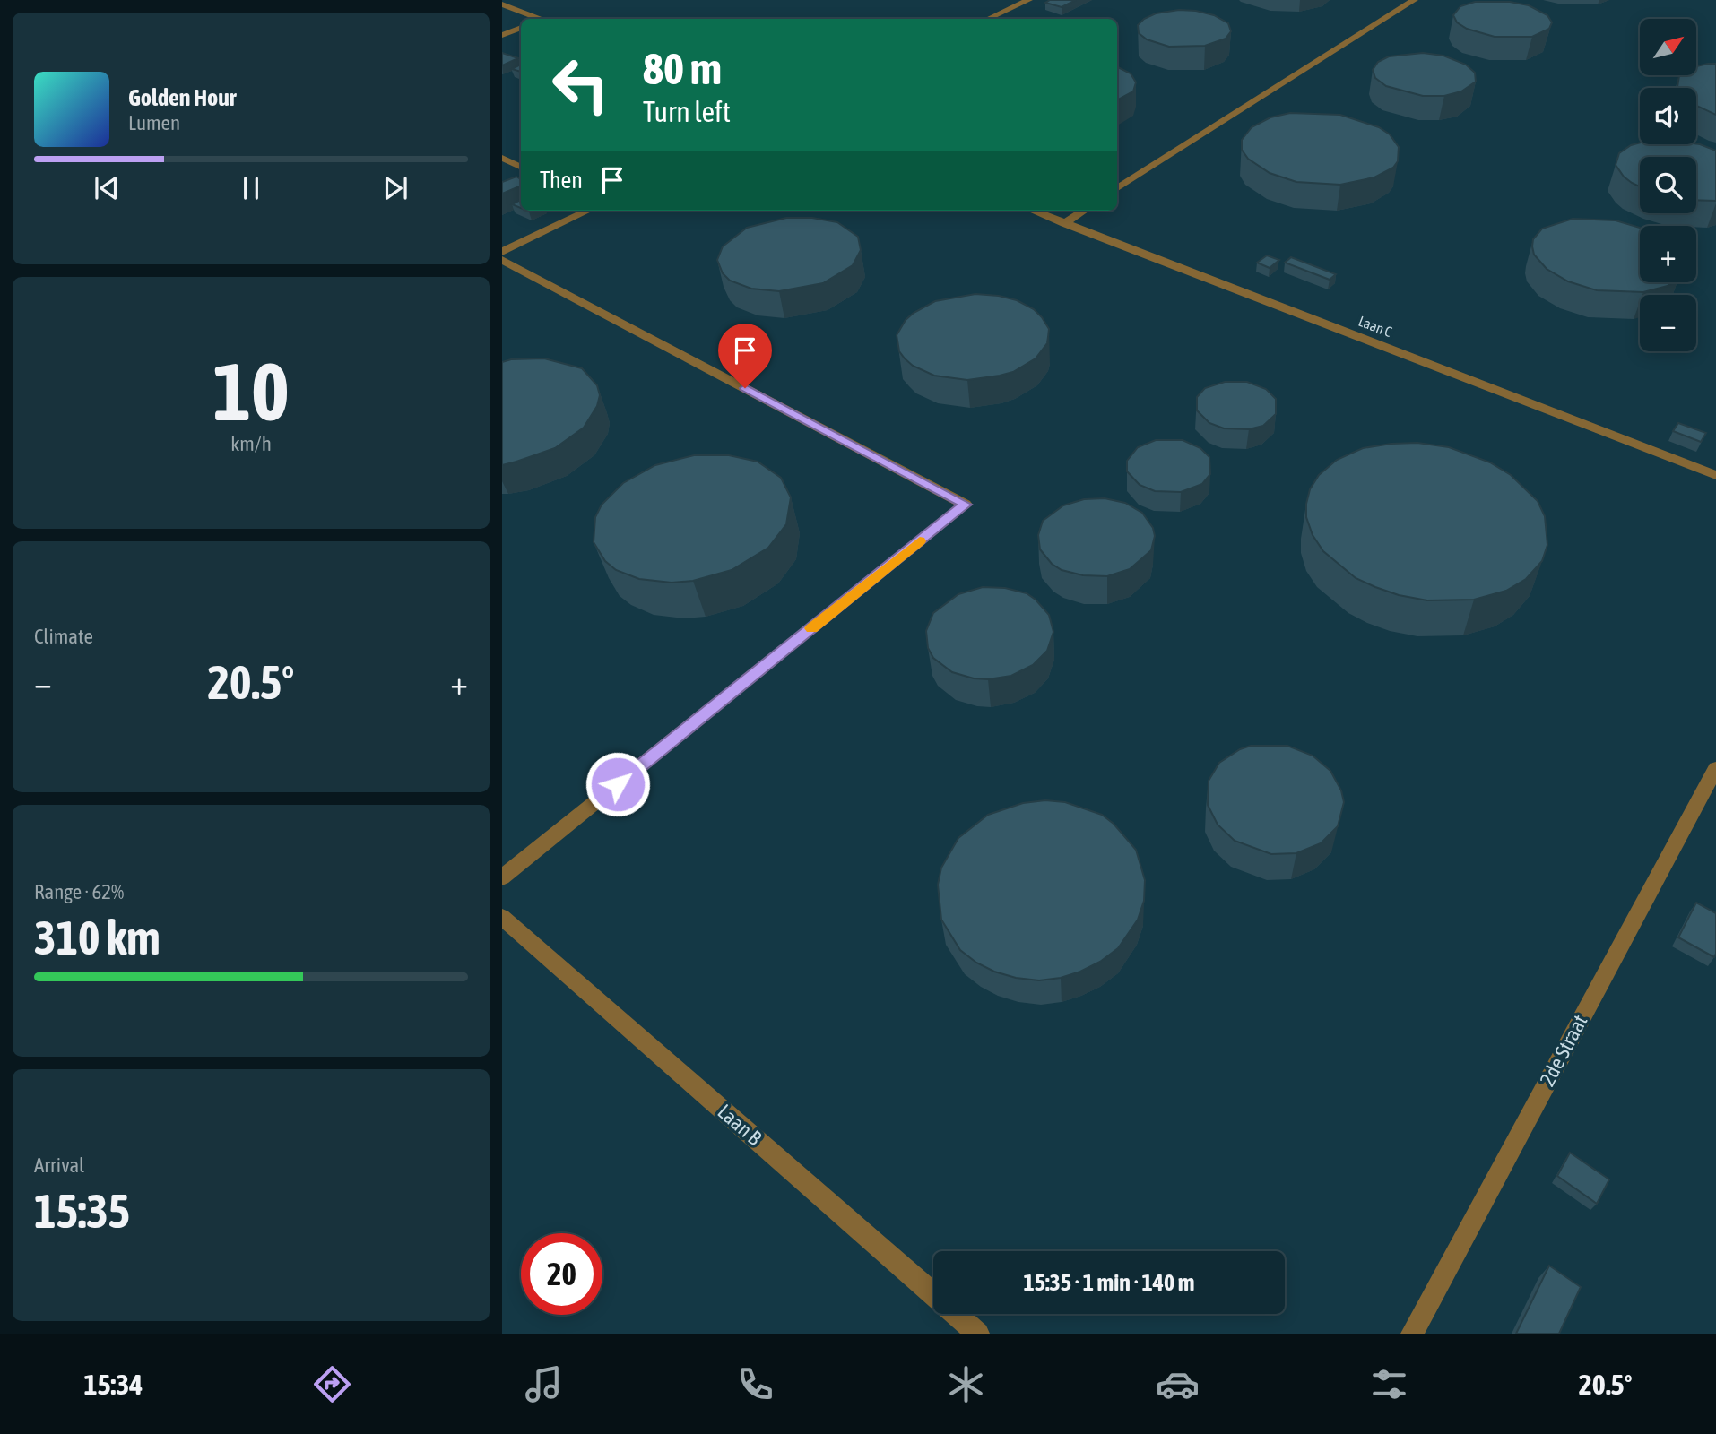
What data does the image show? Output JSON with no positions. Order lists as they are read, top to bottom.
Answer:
{
  "streets": {
    "lane": ["Laan C", "2de Straat", "Laan B"]
  },
  "north": "top right",
  "page": {
    "map_buttons": ["+", "−"],
    "turn": ["80 m", "Turn left"],
    "song": ["Golden Hour", "Lumen"],
    "then": "Then",
    "tile": [
      ["10", "km/h"],
      "Climate",
      ["Range · 62%", "310 km"],
      ["Arrival", "15:35"]
    ],
    "heat": ["−", "20.5°", "+"],
    "limit": "20",
    "trip": "15:35 · 1 min · 140 m",
    "tabs": ["15:34", "20.5°"]
  }
}
